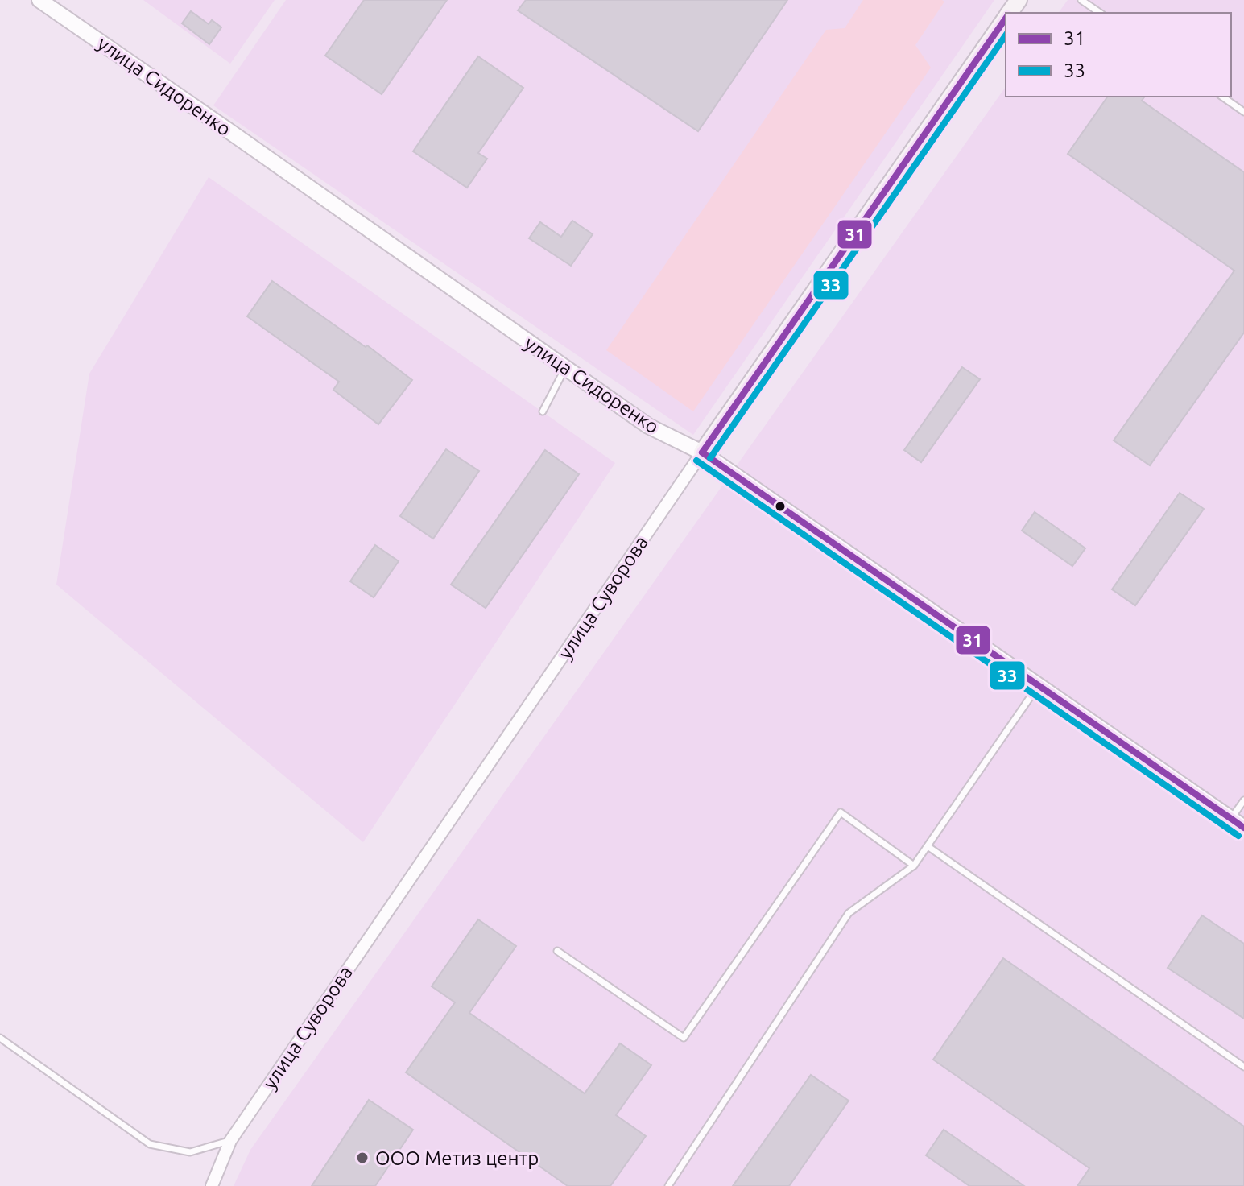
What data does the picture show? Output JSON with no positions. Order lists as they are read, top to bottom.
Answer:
{
  "streets": {
    "main road": ["улица Суворова"],
    "street": ["улица Сидоренко"]
  },
  "crossings": [
    ["улица Сидоренко", "улица Суворова"]
  ],
  "places": ["ООО Метиз центр"],
  "lines": ["transit line 31", "transit line 33"],
  "legend": ["31", "33"]
}
